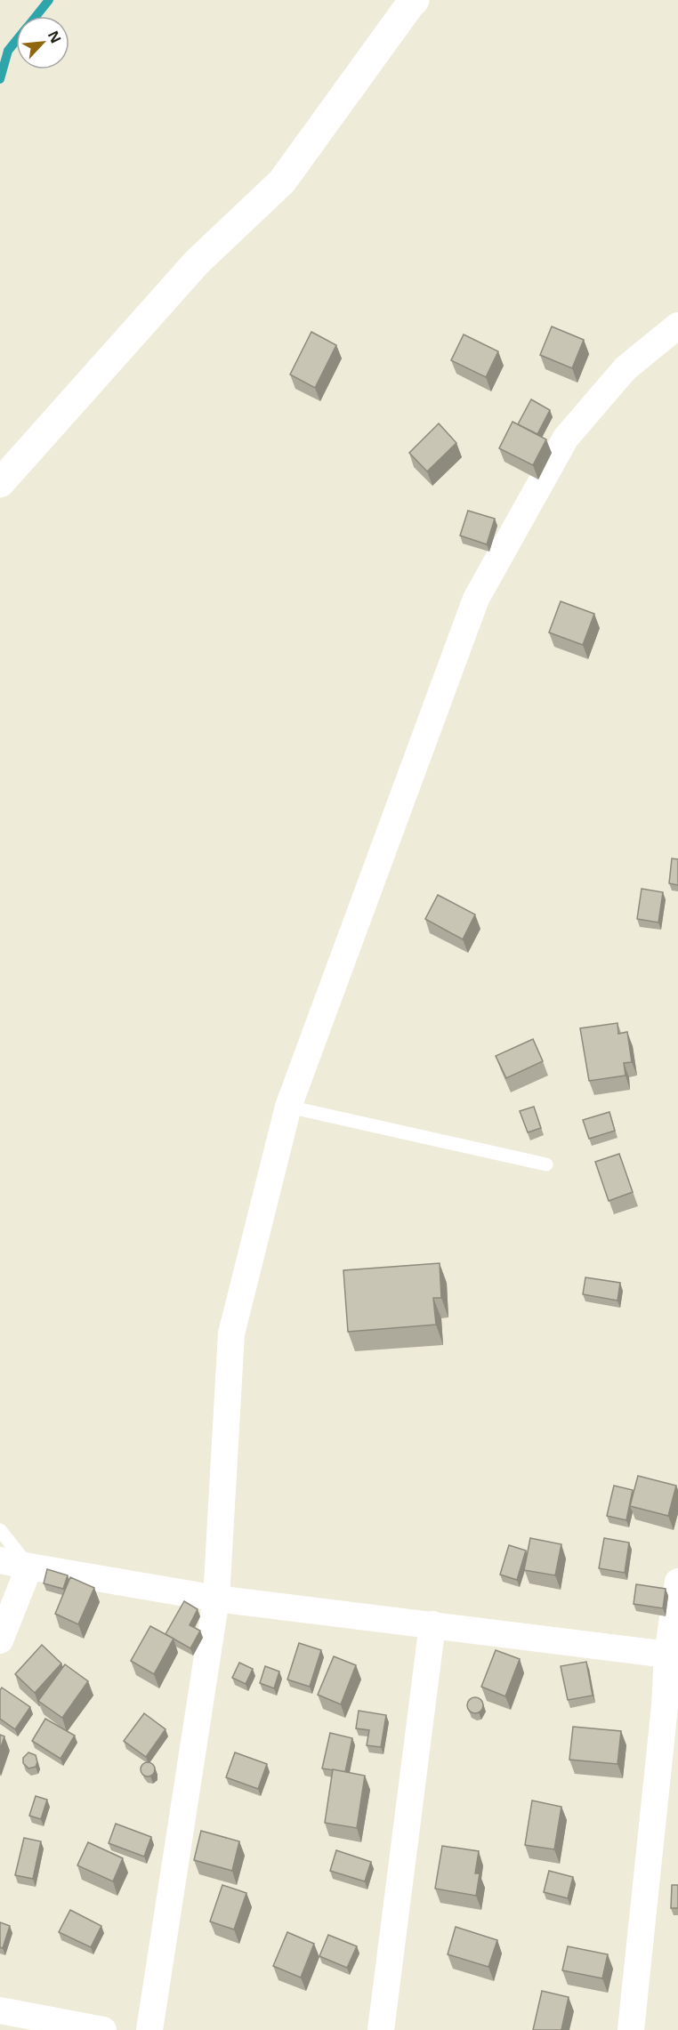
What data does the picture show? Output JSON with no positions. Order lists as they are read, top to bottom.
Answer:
{
  "north": "top right"
}
